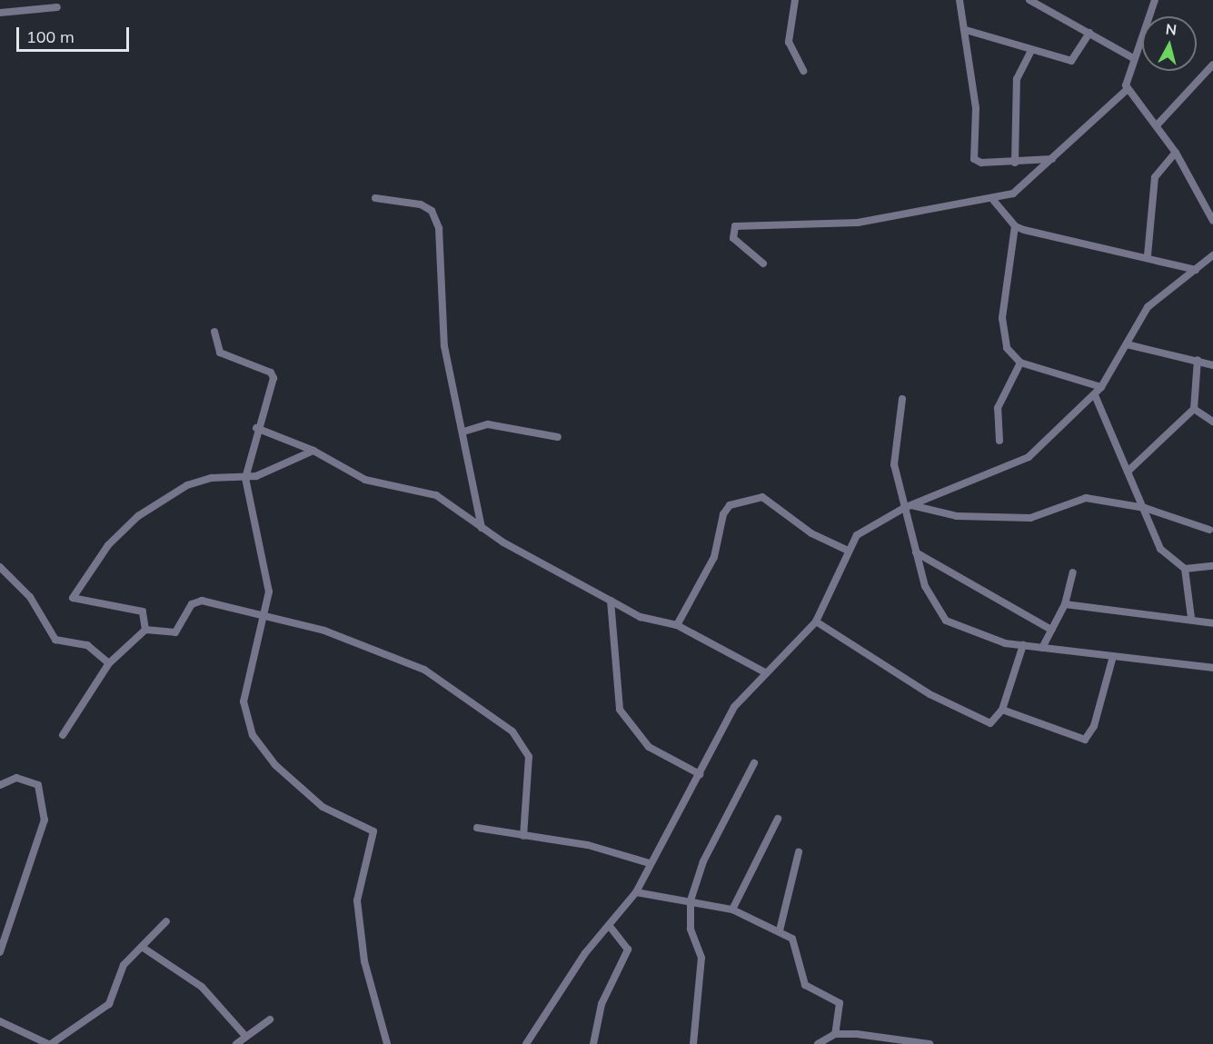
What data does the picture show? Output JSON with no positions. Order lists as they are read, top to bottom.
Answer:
{
  "scale_bar": "100 m",
  "north": "top"
}
